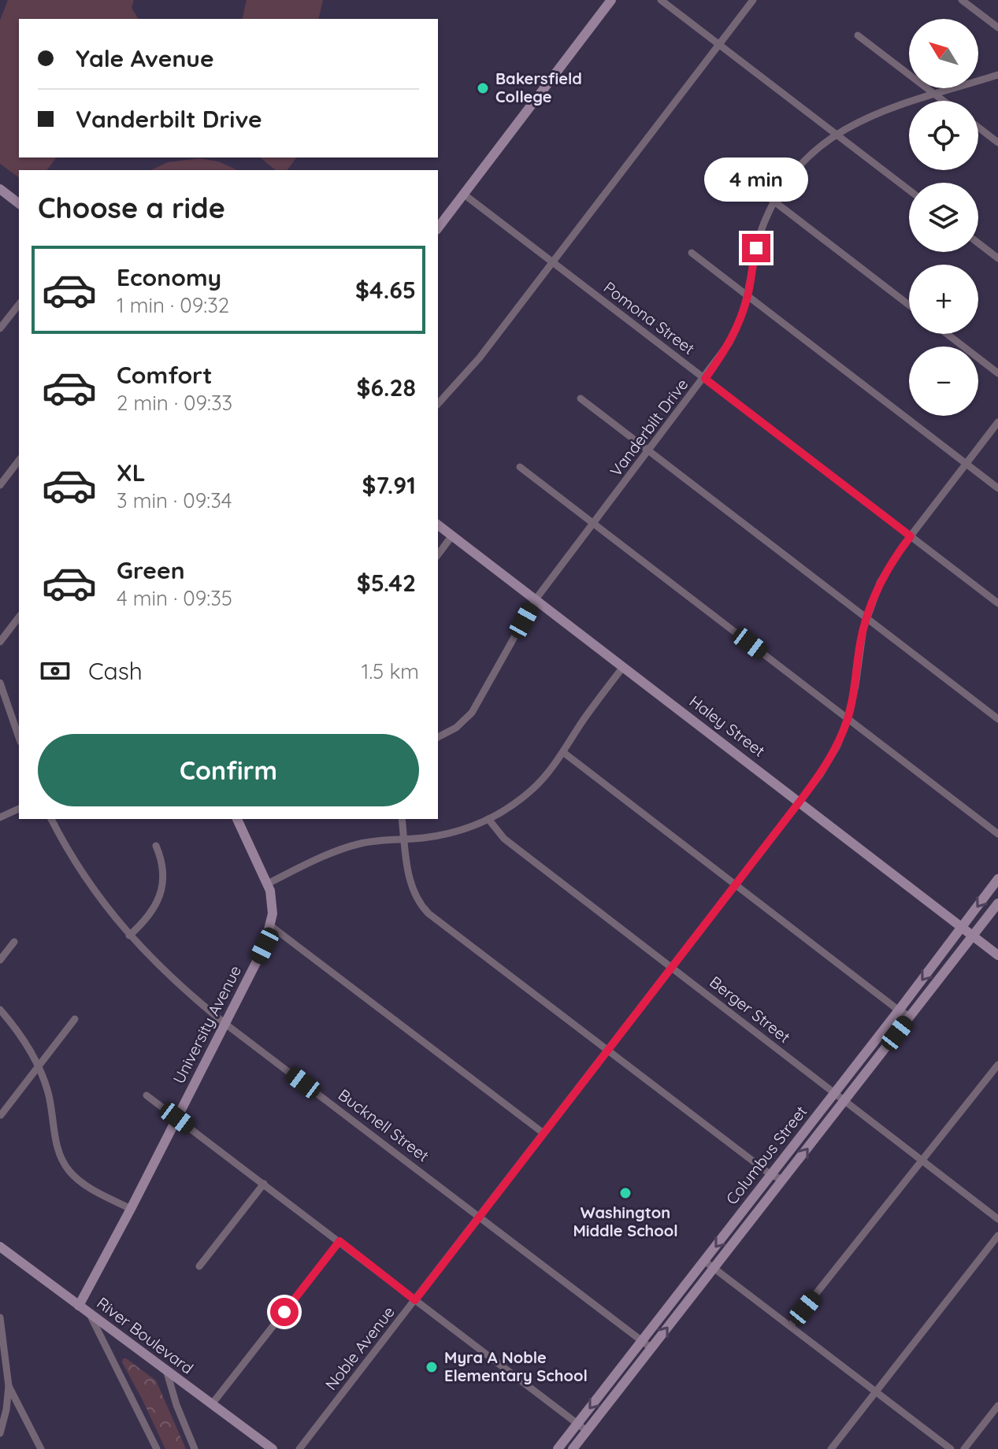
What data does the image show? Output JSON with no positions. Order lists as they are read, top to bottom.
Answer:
{
  "streets": {
    "main road": [
      "Haley Street",
      "University Avenue",
      "Columbus Street",
      "River Boulevard"
    ],
    "street": [
      "Pomona Street",
      "Vanderbilt Drive",
      "Berger Street",
      "Bucknell Street",
      "Noble Avenue"
    ]
  },
  "crossings": [
    ["Pomona Street", "Vanderbilt Drive"],
    ["Pomona Street", "Noble Avenue"],
    ["Vanderbilt Drive", "Haley Street"],
    ["Haley Street", "Columbus Street"],
    ["Haley Street", "Noble Avenue"],
    ["Berger Street", "Columbus Street"],
    ["Berger Street", "Noble Avenue"],
    ["University Avenue", "Bucknell Street"],
    ["University Avenue", "River Boulevard"],
    ["Bucknell Street", "Columbus Street"],
    ["Bucknell Street", "Noble Avenue"]
  ],
  "places": ["Bakersfield College", "Washington Middle School", "Myra A Noble Elementary School"],
  "north": "top left",
  "page": {
    "map_buttons": ["+", "−"],
    "banner": ["Yale Avenue", "Vanderbilt Drive"],
    "bubble": "4 min",
    "heading": "Choose a ride",
    "list": [
      {
        "name": "Economy",
        "note": "1 min · 09:32",
        "value": "$4.65"
      },
      {
        "name": "Comfort",
        "note": "2 min · 09:33",
        "value": "$6.28"
      },
      {
        "name": "XL",
        "note": "3 min · 09:34",
        "value": "$7.91"
      },
      {
        "name": "Green",
        "note": "4 min · 09:35",
        "value": "$5.42"
      }
    ],
    "pay": ["Cash", "1.5 km"],
    "buttons": "Confirm"
  }
}
